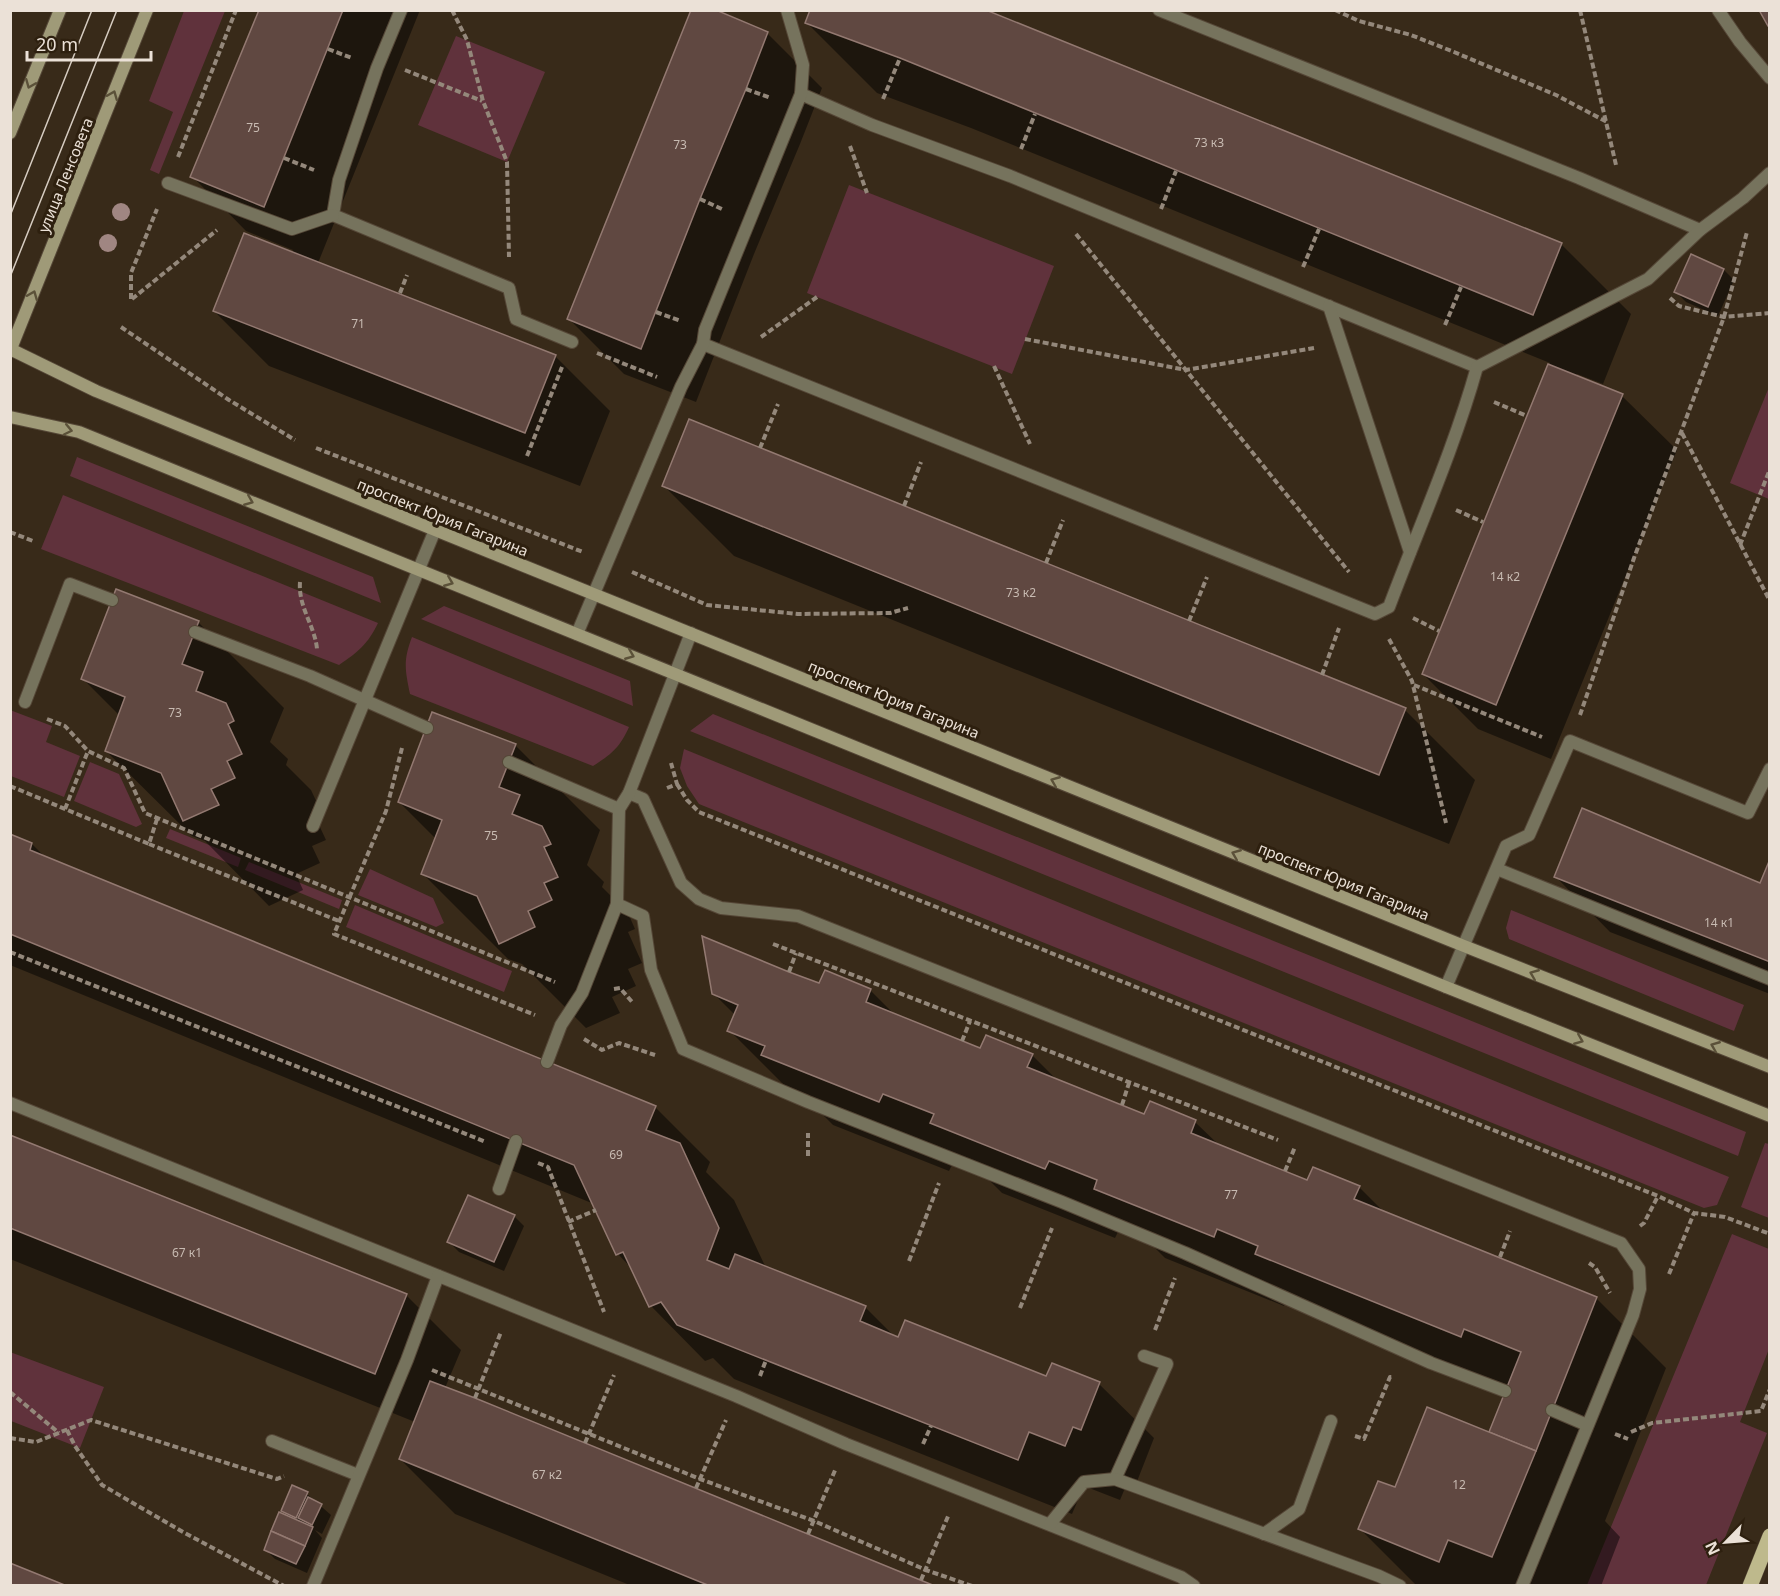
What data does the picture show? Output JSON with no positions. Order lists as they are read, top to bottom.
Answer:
{
  "streets": {
    "main road": ["улица Ленсовета", "проспект Юрия Гагарина"]
  },
  "crossings": [
    ["улица Ленсовета", "проспект Юрия Гагарина"]
  ],
  "house_numbers": [
    "75",
    "73 к3",
    "73",
    "71",
    "14 к2",
    "73 к2",
    "73",
    "75",
    "14 к1",
    "69",
    "77",
    "67 к1",
    "67 к2",
    "12"
  ],
  "scale_bar": "20 m",
  "north": "bottom left"
}
